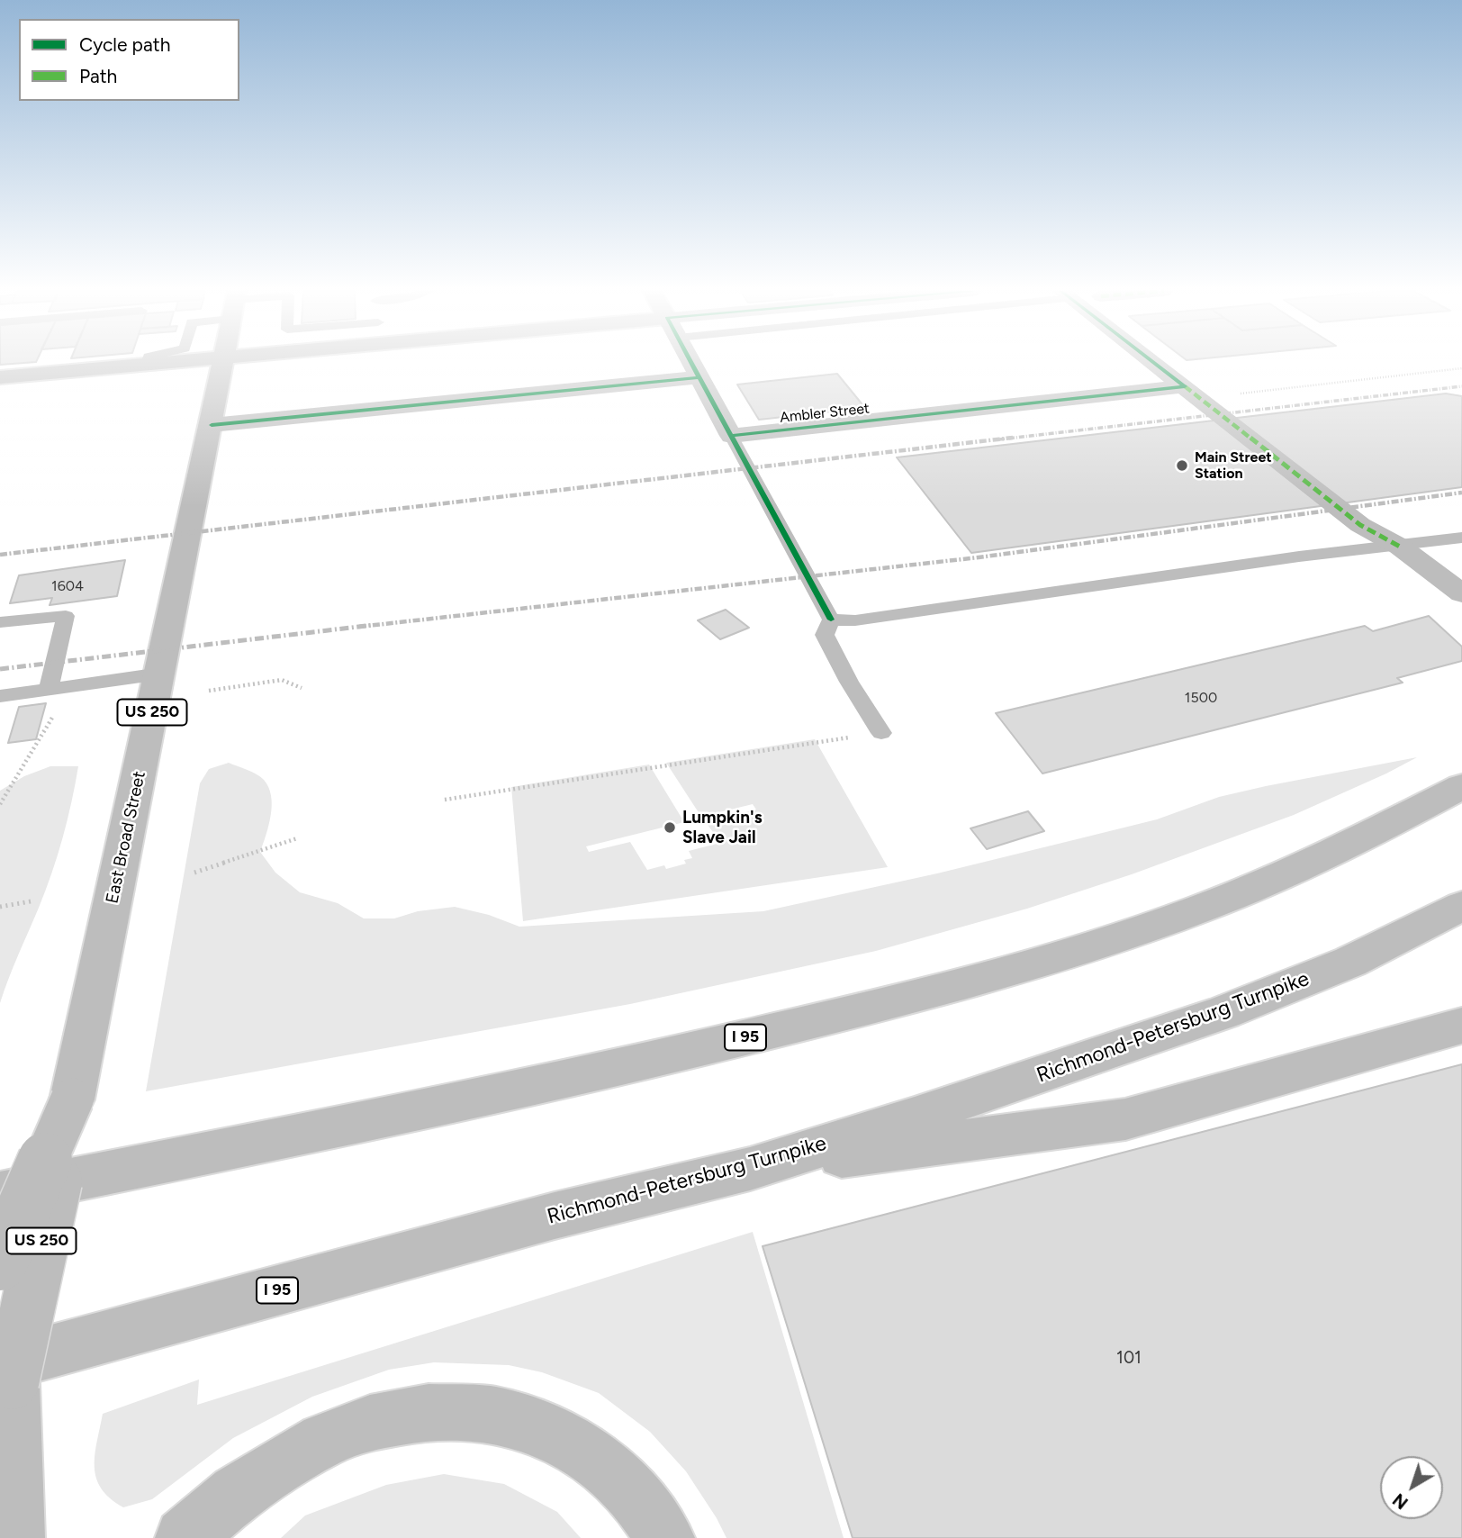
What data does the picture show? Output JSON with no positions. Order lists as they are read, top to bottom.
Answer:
{
  "streets": {
    "main road": [
      "Ambler Street",
      "US 250",
      "East Broad Street",
      "Richmond-Petersburg Turnpike",
      "I 95"
    ]
  },
  "crossings": [
    ["East Broad Street", "Richmond-Petersburg Turnpike"]
  ],
  "places": ["Main Street Station", "Lumpkin's Slave Jail"],
  "house_numbers": ["1604", "1500", "101"],
  "legend": ["Cycle path", "Path"],
  "north": "bottom left"
}
